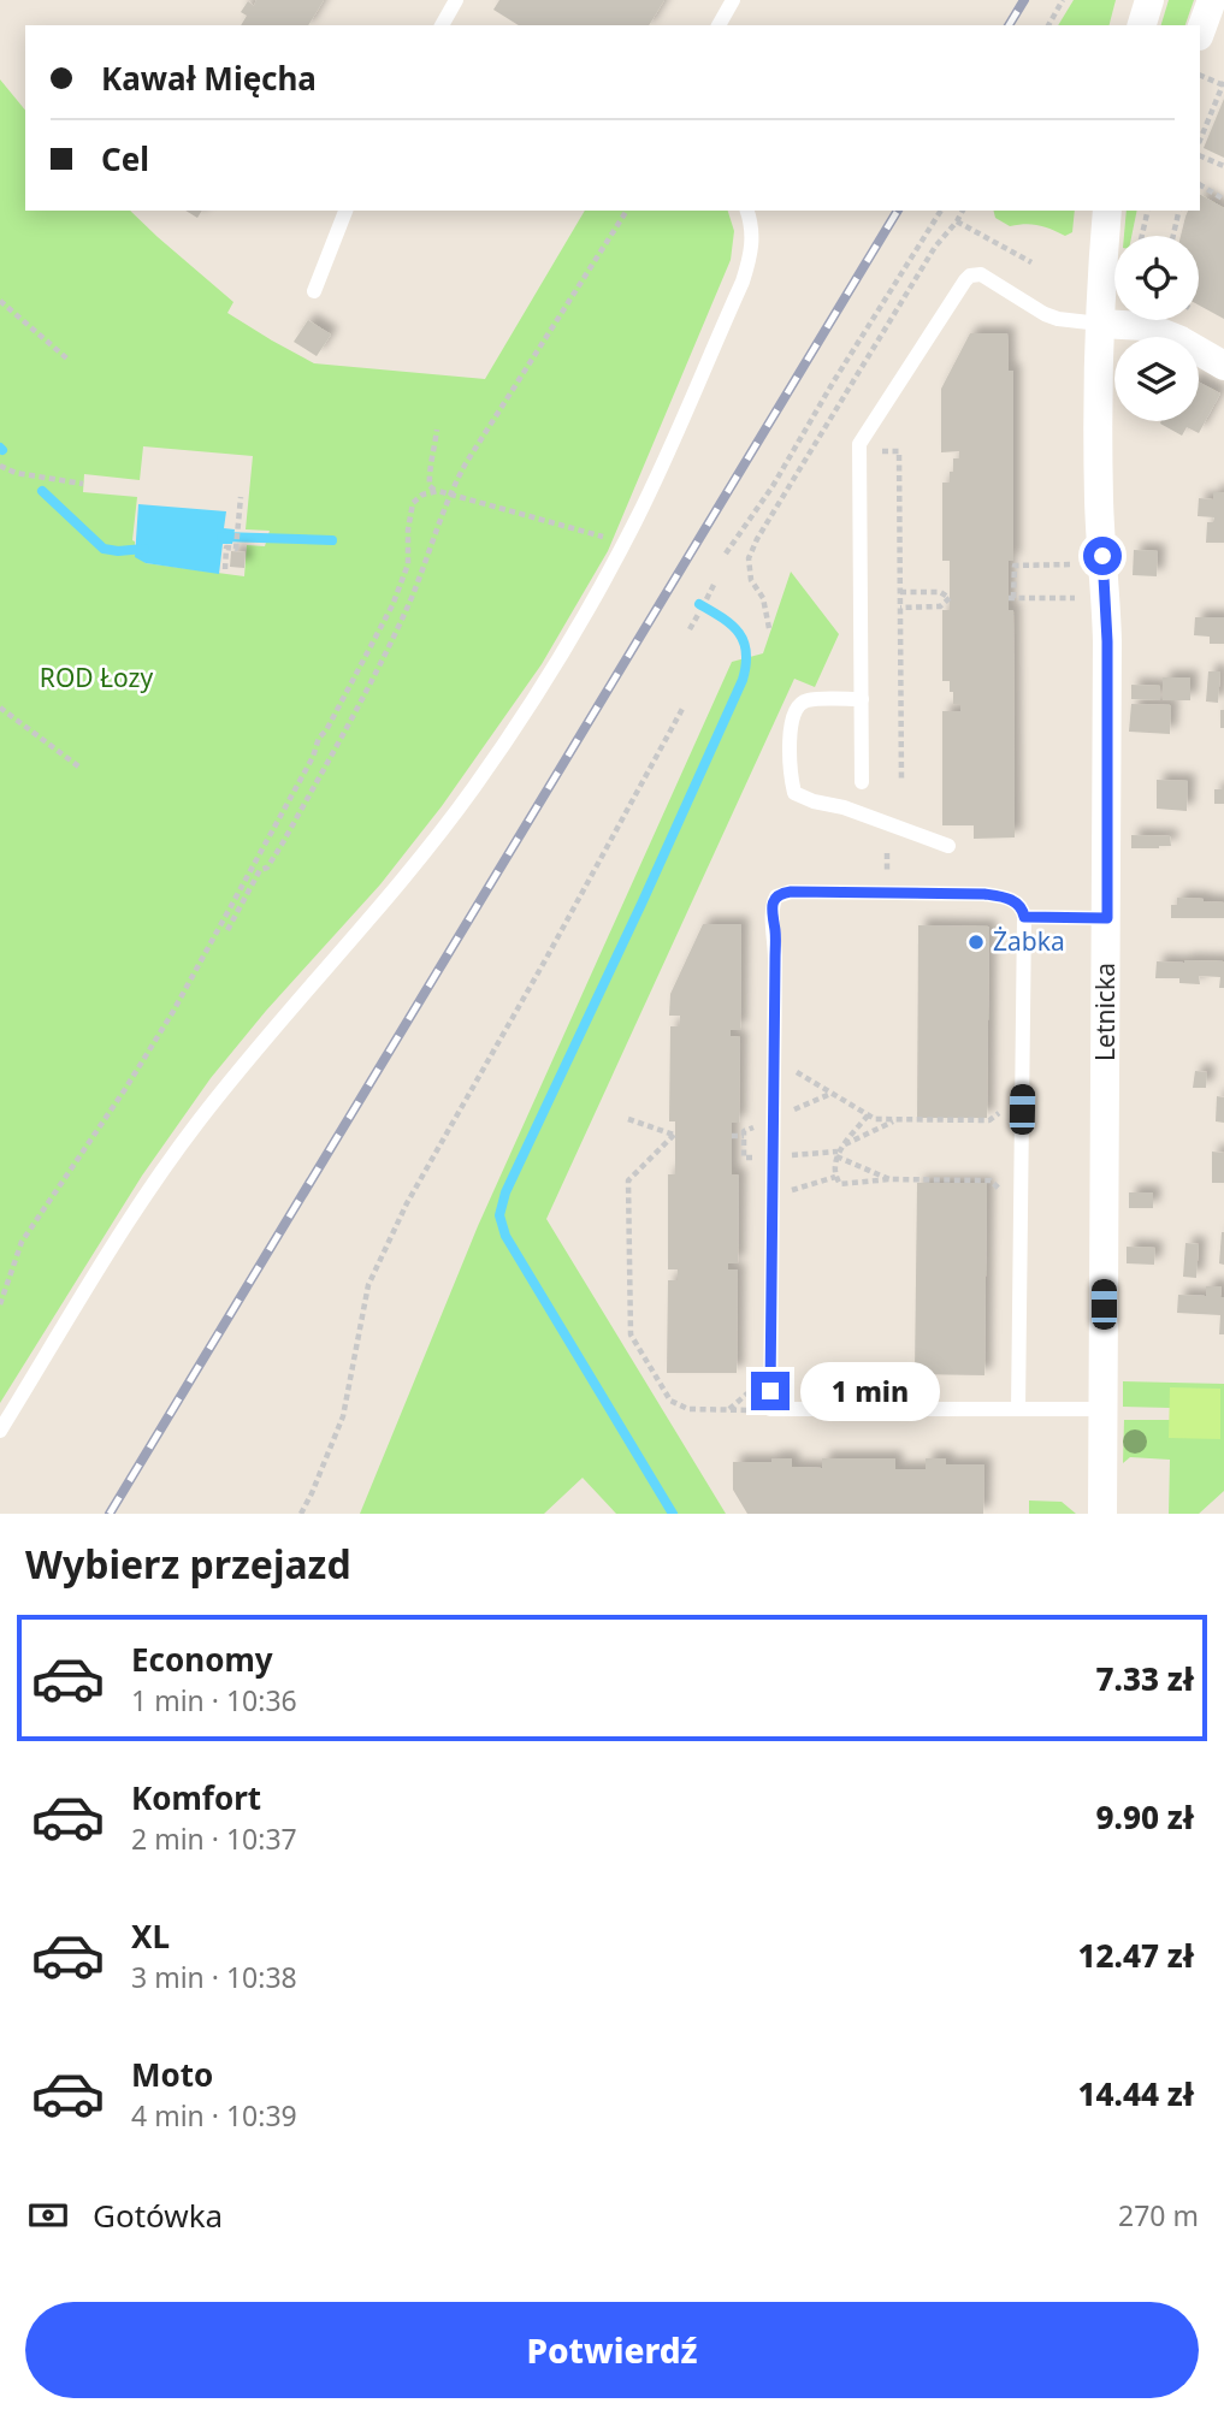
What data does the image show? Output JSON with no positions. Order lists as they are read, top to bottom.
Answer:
{
  "streets": {
    "street": ["Letnicka"]
  },
  "parks": ["ROD Łozy"],
  "places": ["Żabka"],
  "page": {
    "banner": ["Kawał Mięcha", "Cel"],
    "bubble": "1 min",
    "heading": "Wybierz przejazd",
    "list": [
      {
        "name": "Economy",
        "note": "1 min · 10:36",
        "value": "7.33 zł"
      },
      {
        "name": "Komfort",
        "note": "2 min · 10:37",
        "value": "9.90 zł"
      },
      {
        "name": "XL",
        "note": "3 min · 10:38",
        "value": "12.47 zł"
      },
      {
        "name": "Moto",
        "note": "4 min · 10:39",
        "value": "14.44 zł"
      }
    ],
    "pay": ["Gotówka", "270 m"],
    "buttons": "Potwierdź"
  }
}
